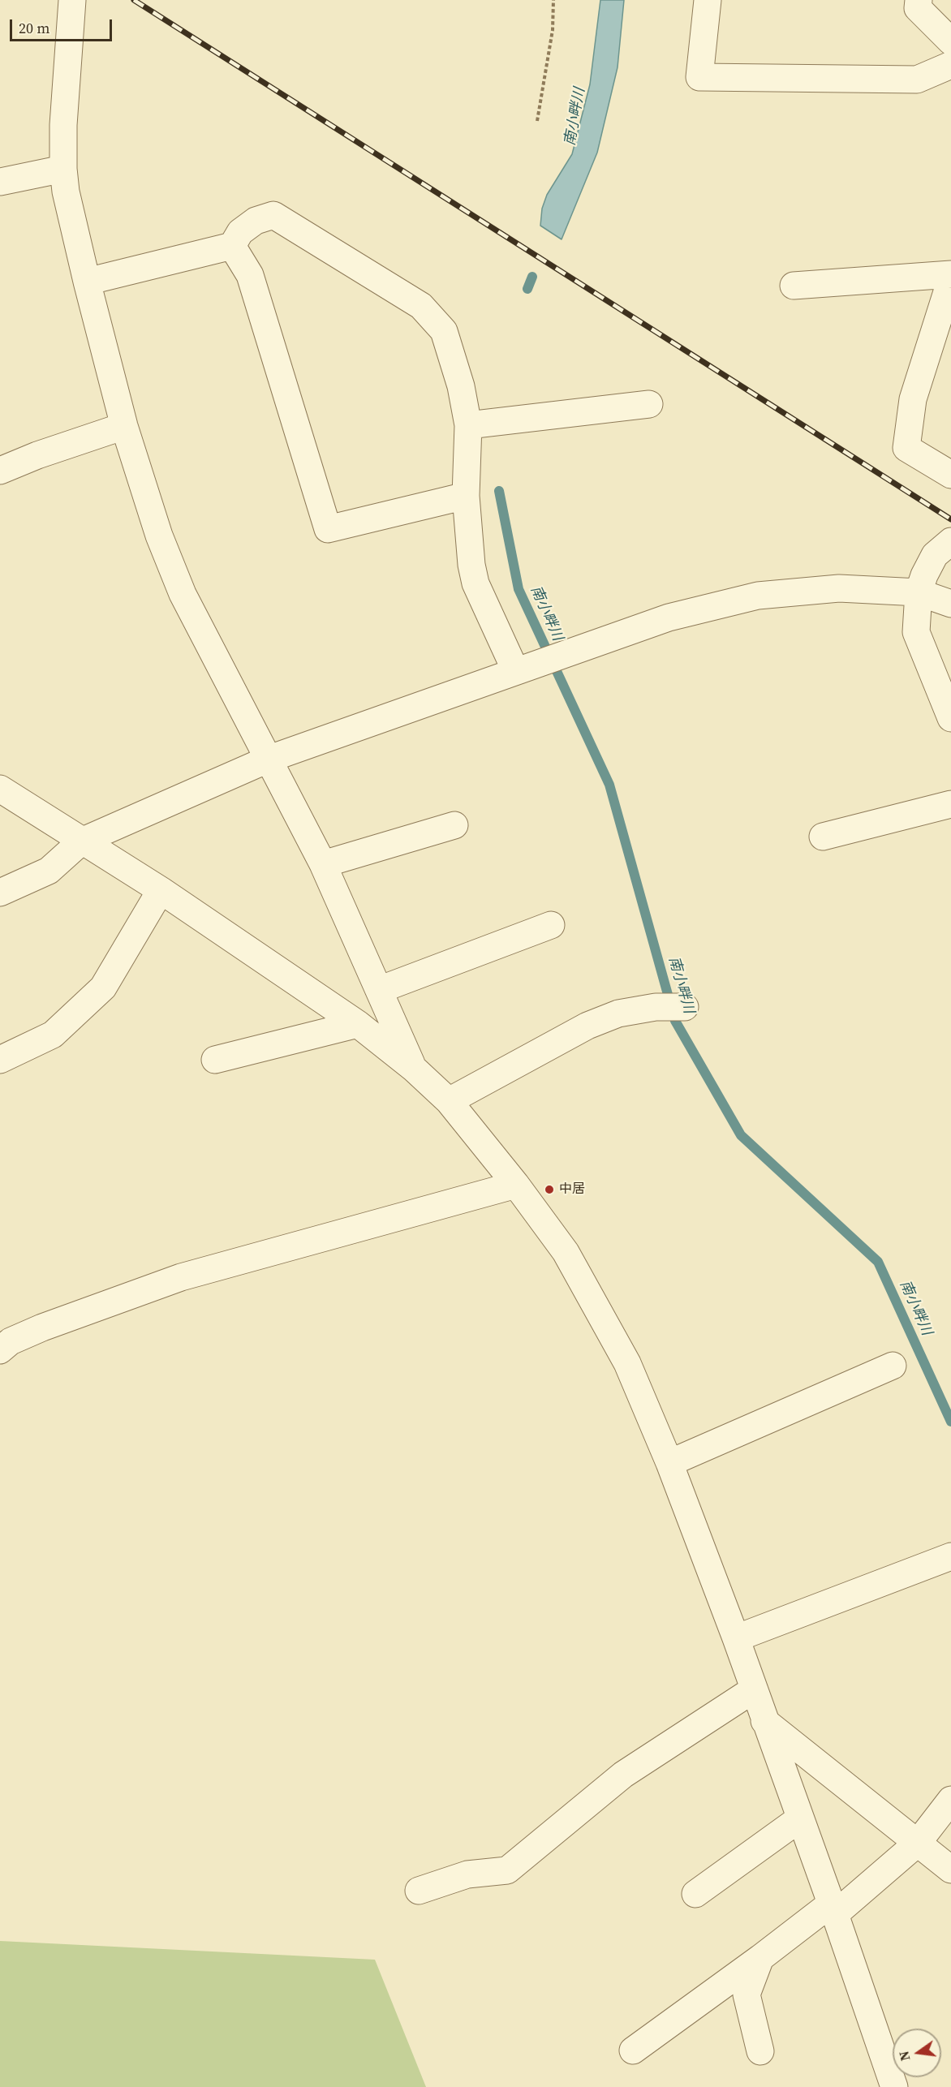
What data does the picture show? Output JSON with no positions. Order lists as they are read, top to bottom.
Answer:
{
  "water": ["南小畔川"],
  "places": ["中居"],
  "scale_bar": "20 m",
  "north": "left"
}
